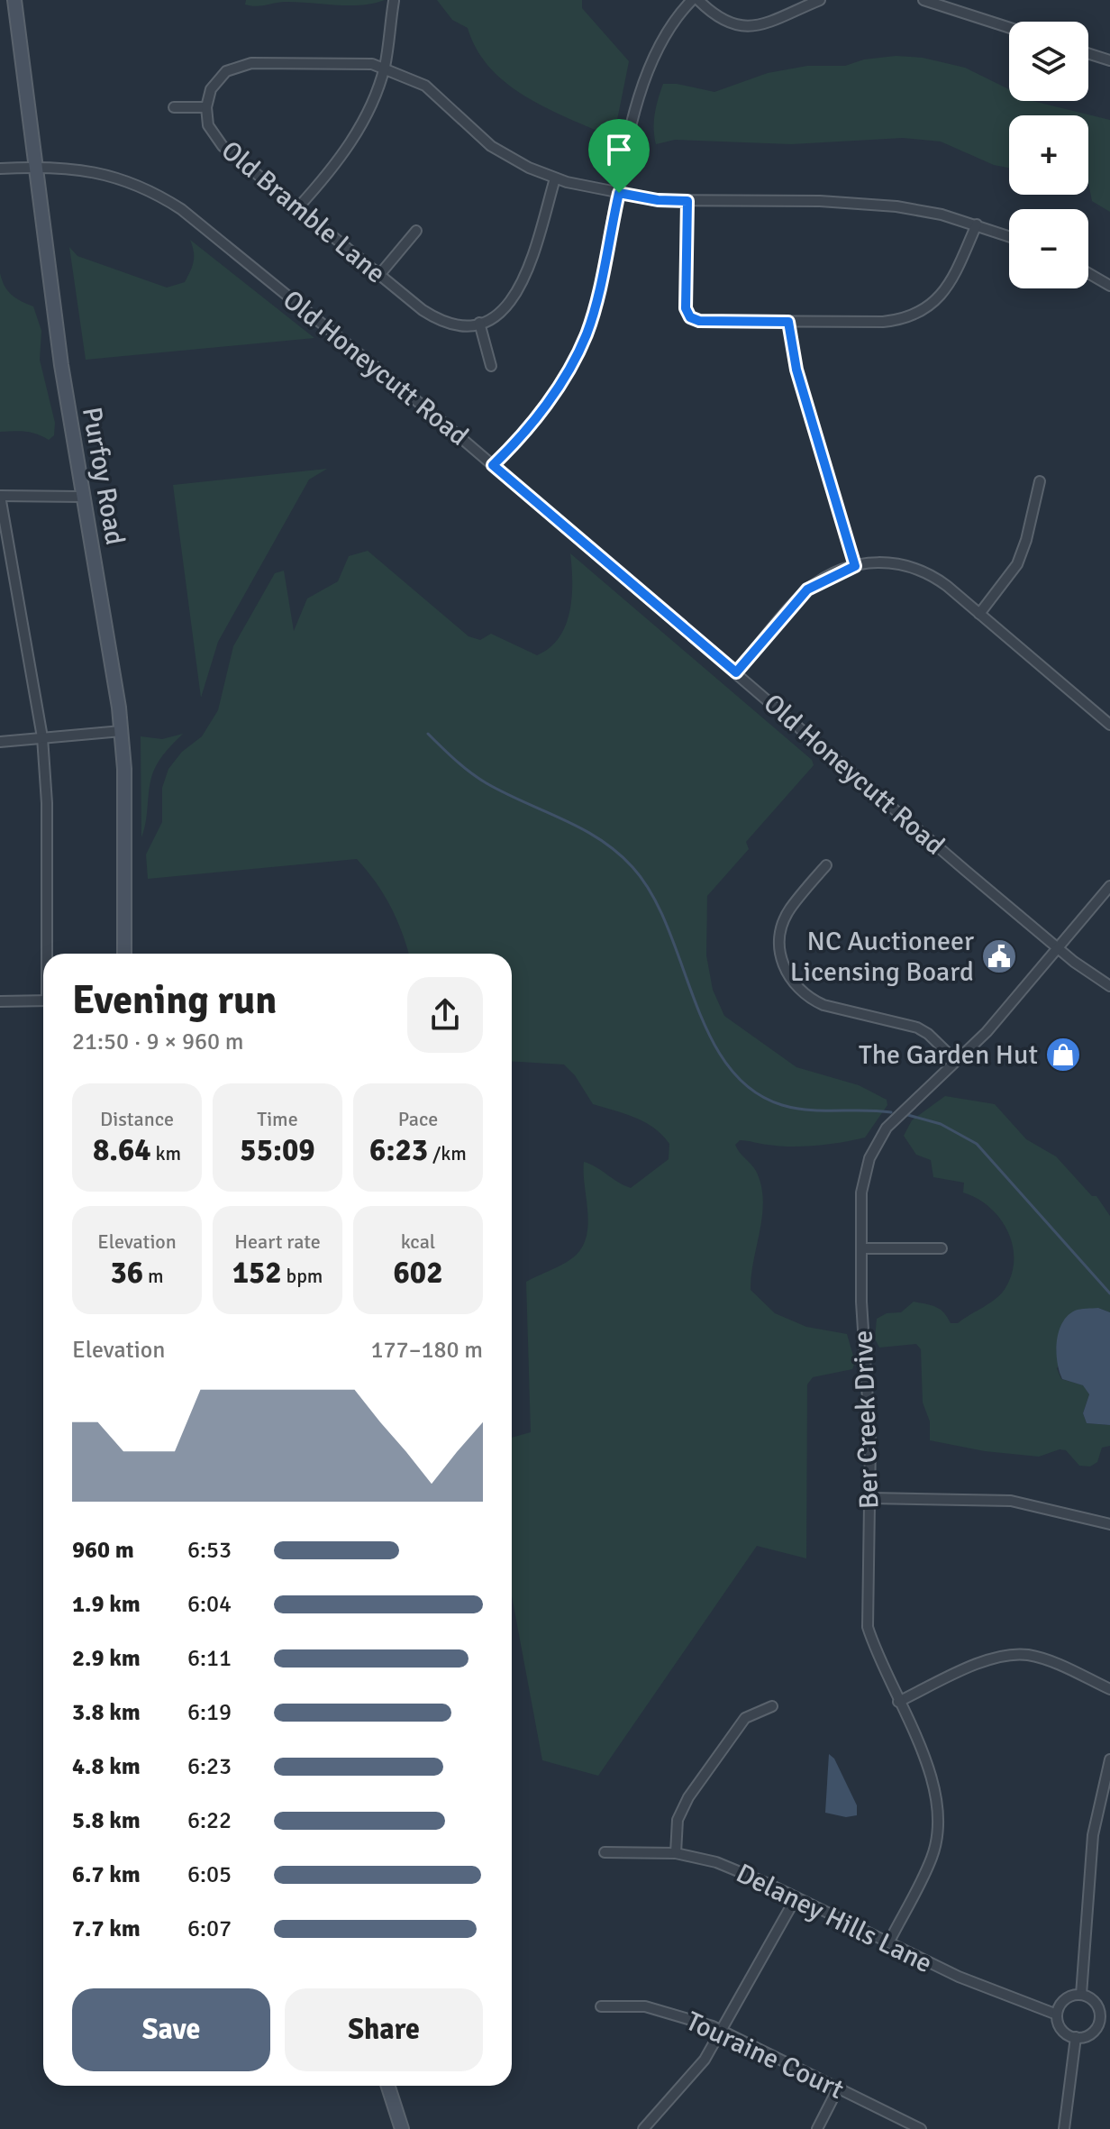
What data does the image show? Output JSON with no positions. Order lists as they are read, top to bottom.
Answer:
{
  "streets": {
    "street": [
      "Old Bramble Lane",
      "Old Honeycutt Road",
      "Purfoy Road",
      "Ber Creek Drive",
      "Delaney Hills Lane",
      "Touraine Court"
    ]
  },
  "crossings": [
    ["Old Honeycutt Road", "Purfoy Road"],
    ["Old Honeycutt Road", "Ber Creek Drive"],
    ["Ber Creek Drive", "Delaney Hills Lane"]
  ],
  "places": {
    "public building": ["NC Auctioneer Licensing Board"],
    "shop": ["The Garden Hut"]
  },
  "page": {
    "map_buttons": ["+", "−"],
    "heading": ["Evening run", "21:50 · 9 × 960 m"],
    "stats": [
      ["Distance", "8.64 km"],
      ["Time", "55:09"],
      ["Pace", "6:23 /km"],
      ["Elevation", "36 m"],
      ["Heart rate", "152 bpm"],
      ["kcal", "602"]
    ],
    "chart": ["Elevation", "177–180 m"],
    "list": [
      {
        "name": "960 m",
        "note": "6:53"
      },
      {
        "name": "1.9 km",
        "note": "6:04"
      },
      {
        "name": "2.9 km",
        "note": "6:11"
      },
      {
        "name": "3.8 km",
        "note": "6:19"
      },
      {
        "name": "4.8 km",
        "note": "6:23"
      },
      {
        "name": "5.8 km",
        "note": "6:22"
      },
      {
        "name": "6.7 km",
        "note": "6:05"
      },
      {
        "name": "7.7 km",
        "note": "6:07"
      }
    ],
    "buttons": ["Save", "Share"]
  }
}
